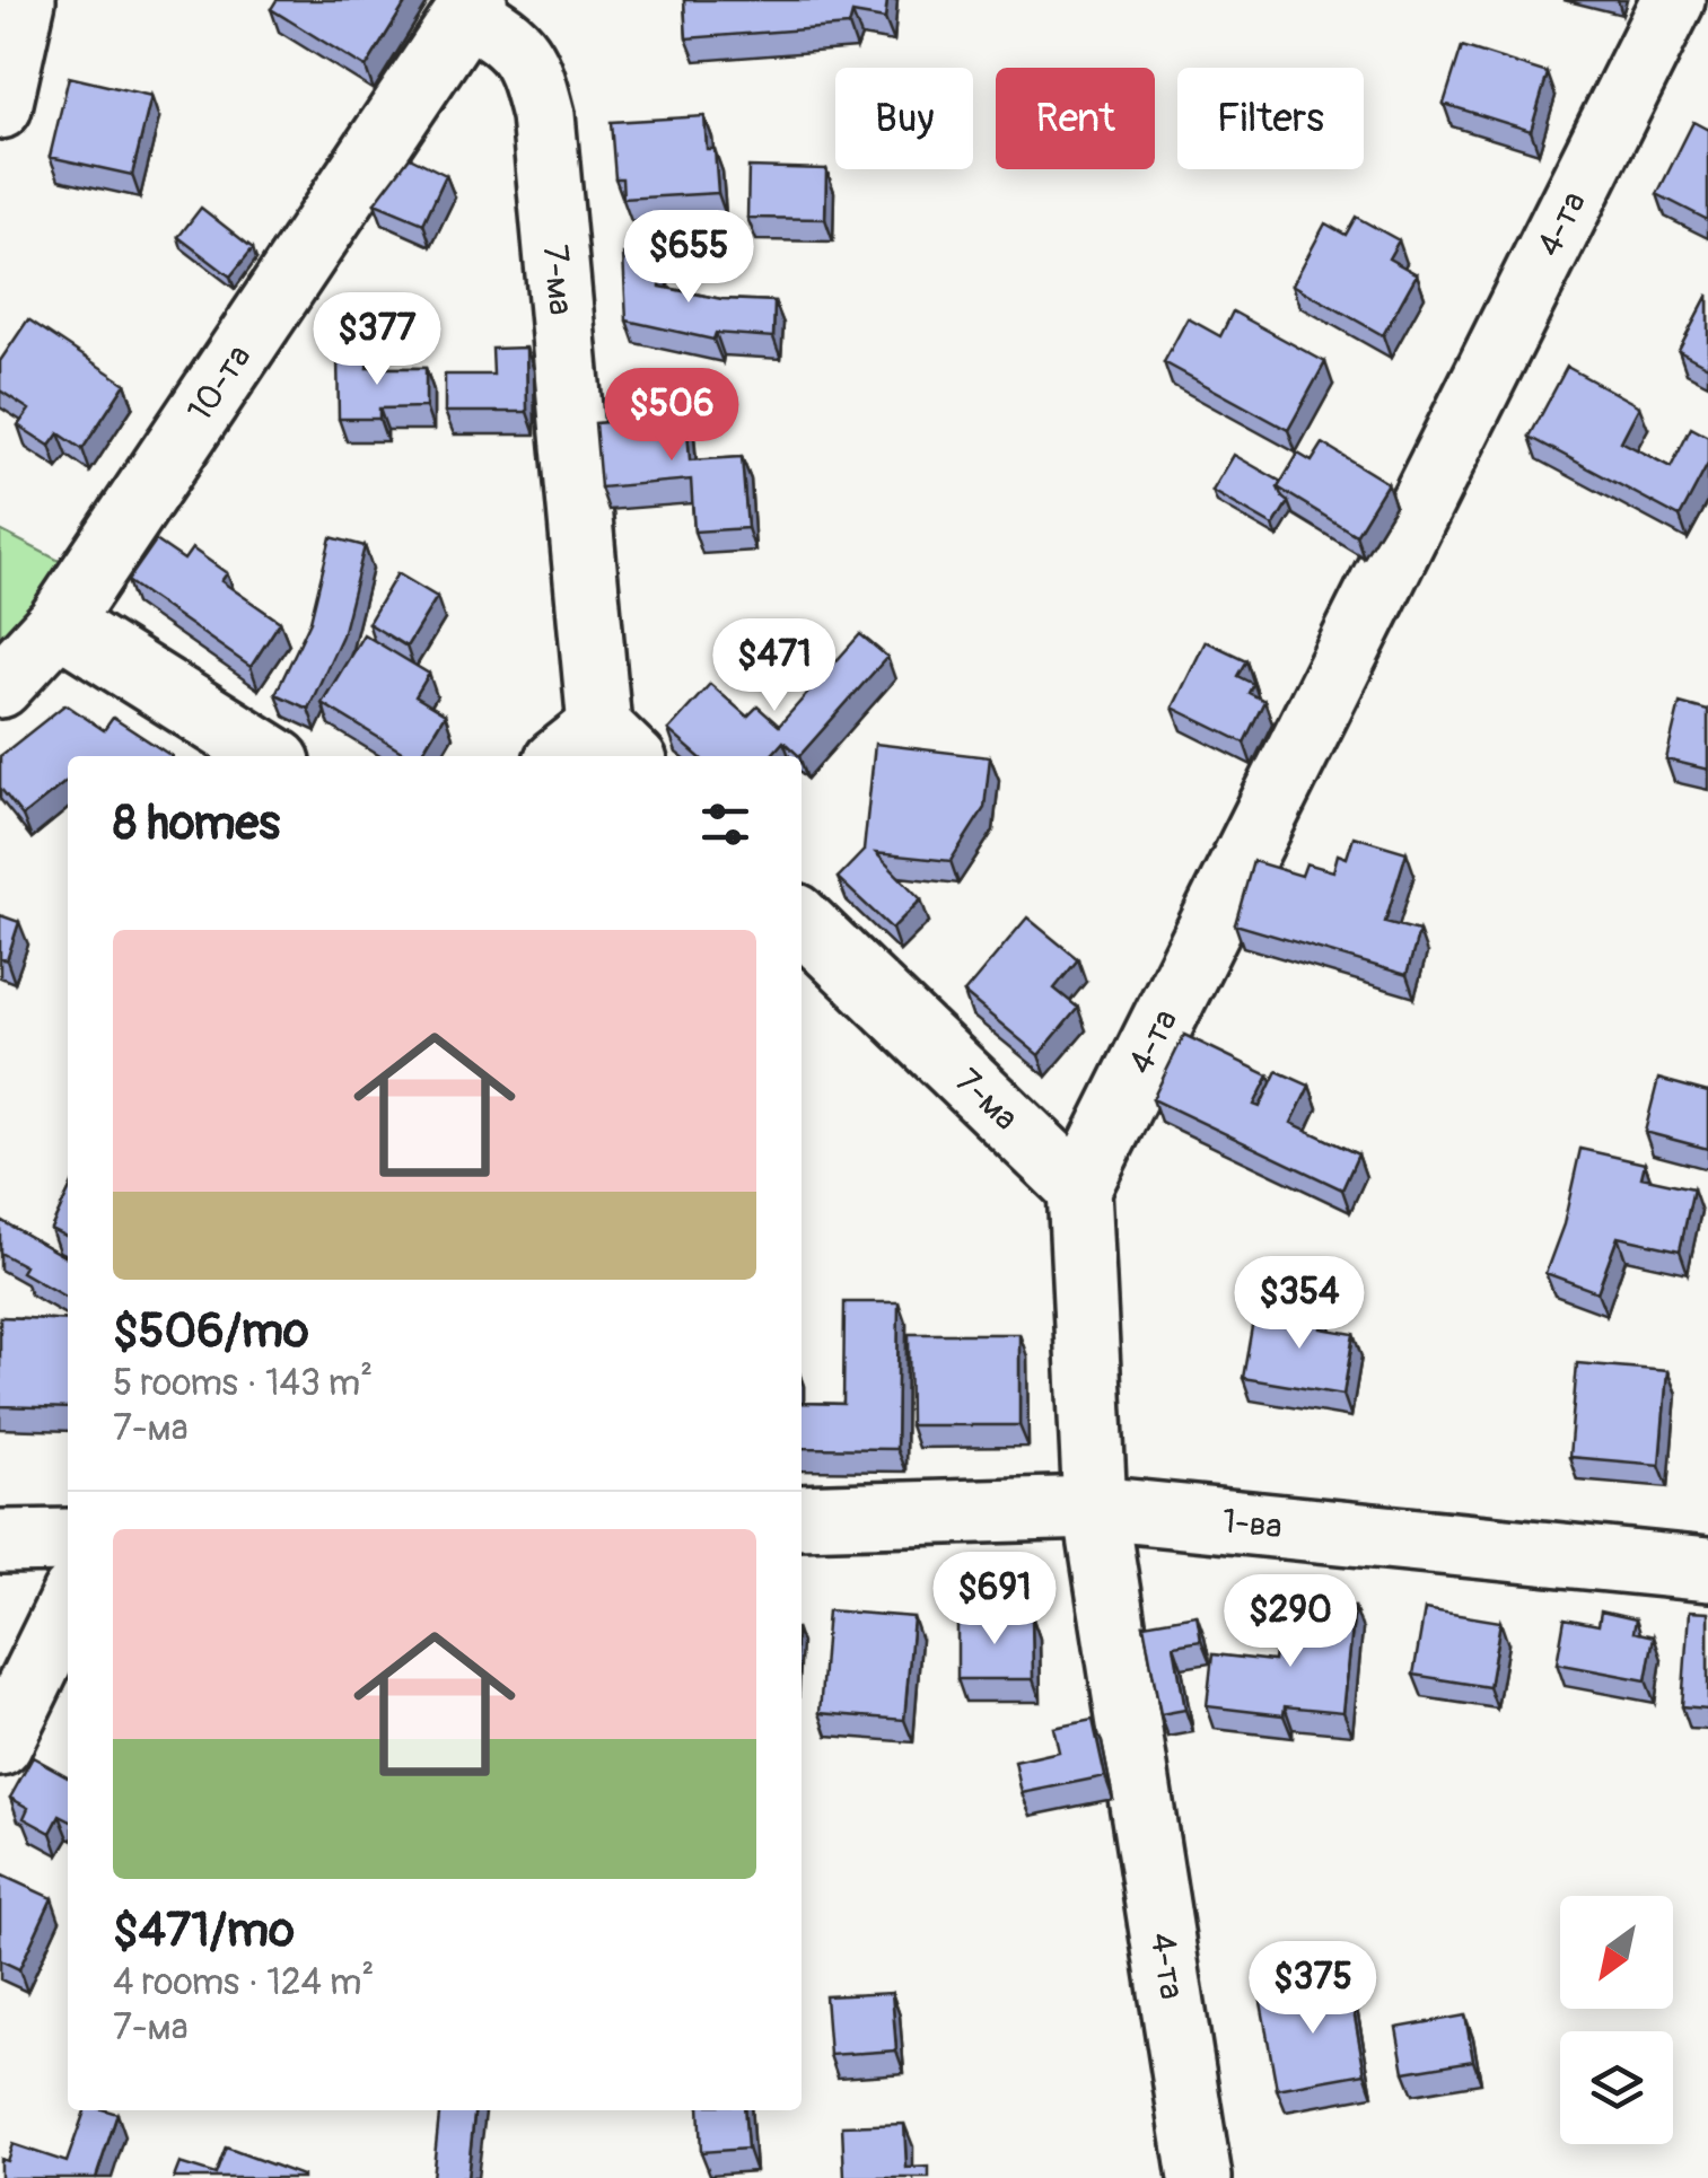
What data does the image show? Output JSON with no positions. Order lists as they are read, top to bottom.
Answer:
{
  "streets": {
    "street": [
      "4-та",
      "7-ма",
      "10-та",
      "1-ва"
    ]
  },
  "crossings": [
    ["4-та", "7-ма"],
    ["4-та", "1-ва"],
    ["7-ма", "10-та"]
  ],
  "north": "bottom left",
  "page": {
    "chip": ["Buy", "Rent", "Filters"],
    "price": [
      "$655",
      "$377",
      "$506",
      "$471",
      "$354",
      "$691",
      "$290",
      "$375"
    ],
    "heading": "8 homes",
    "list": [
      {
        "name": "$506/mo",
        "note": "5 rooms · 143 m² · 7-ма"
      },
      {
        "name": "$471/mo",
        "note": "4 rooms · 124 m² · 7-ма"
      }
    ]
  }
}
